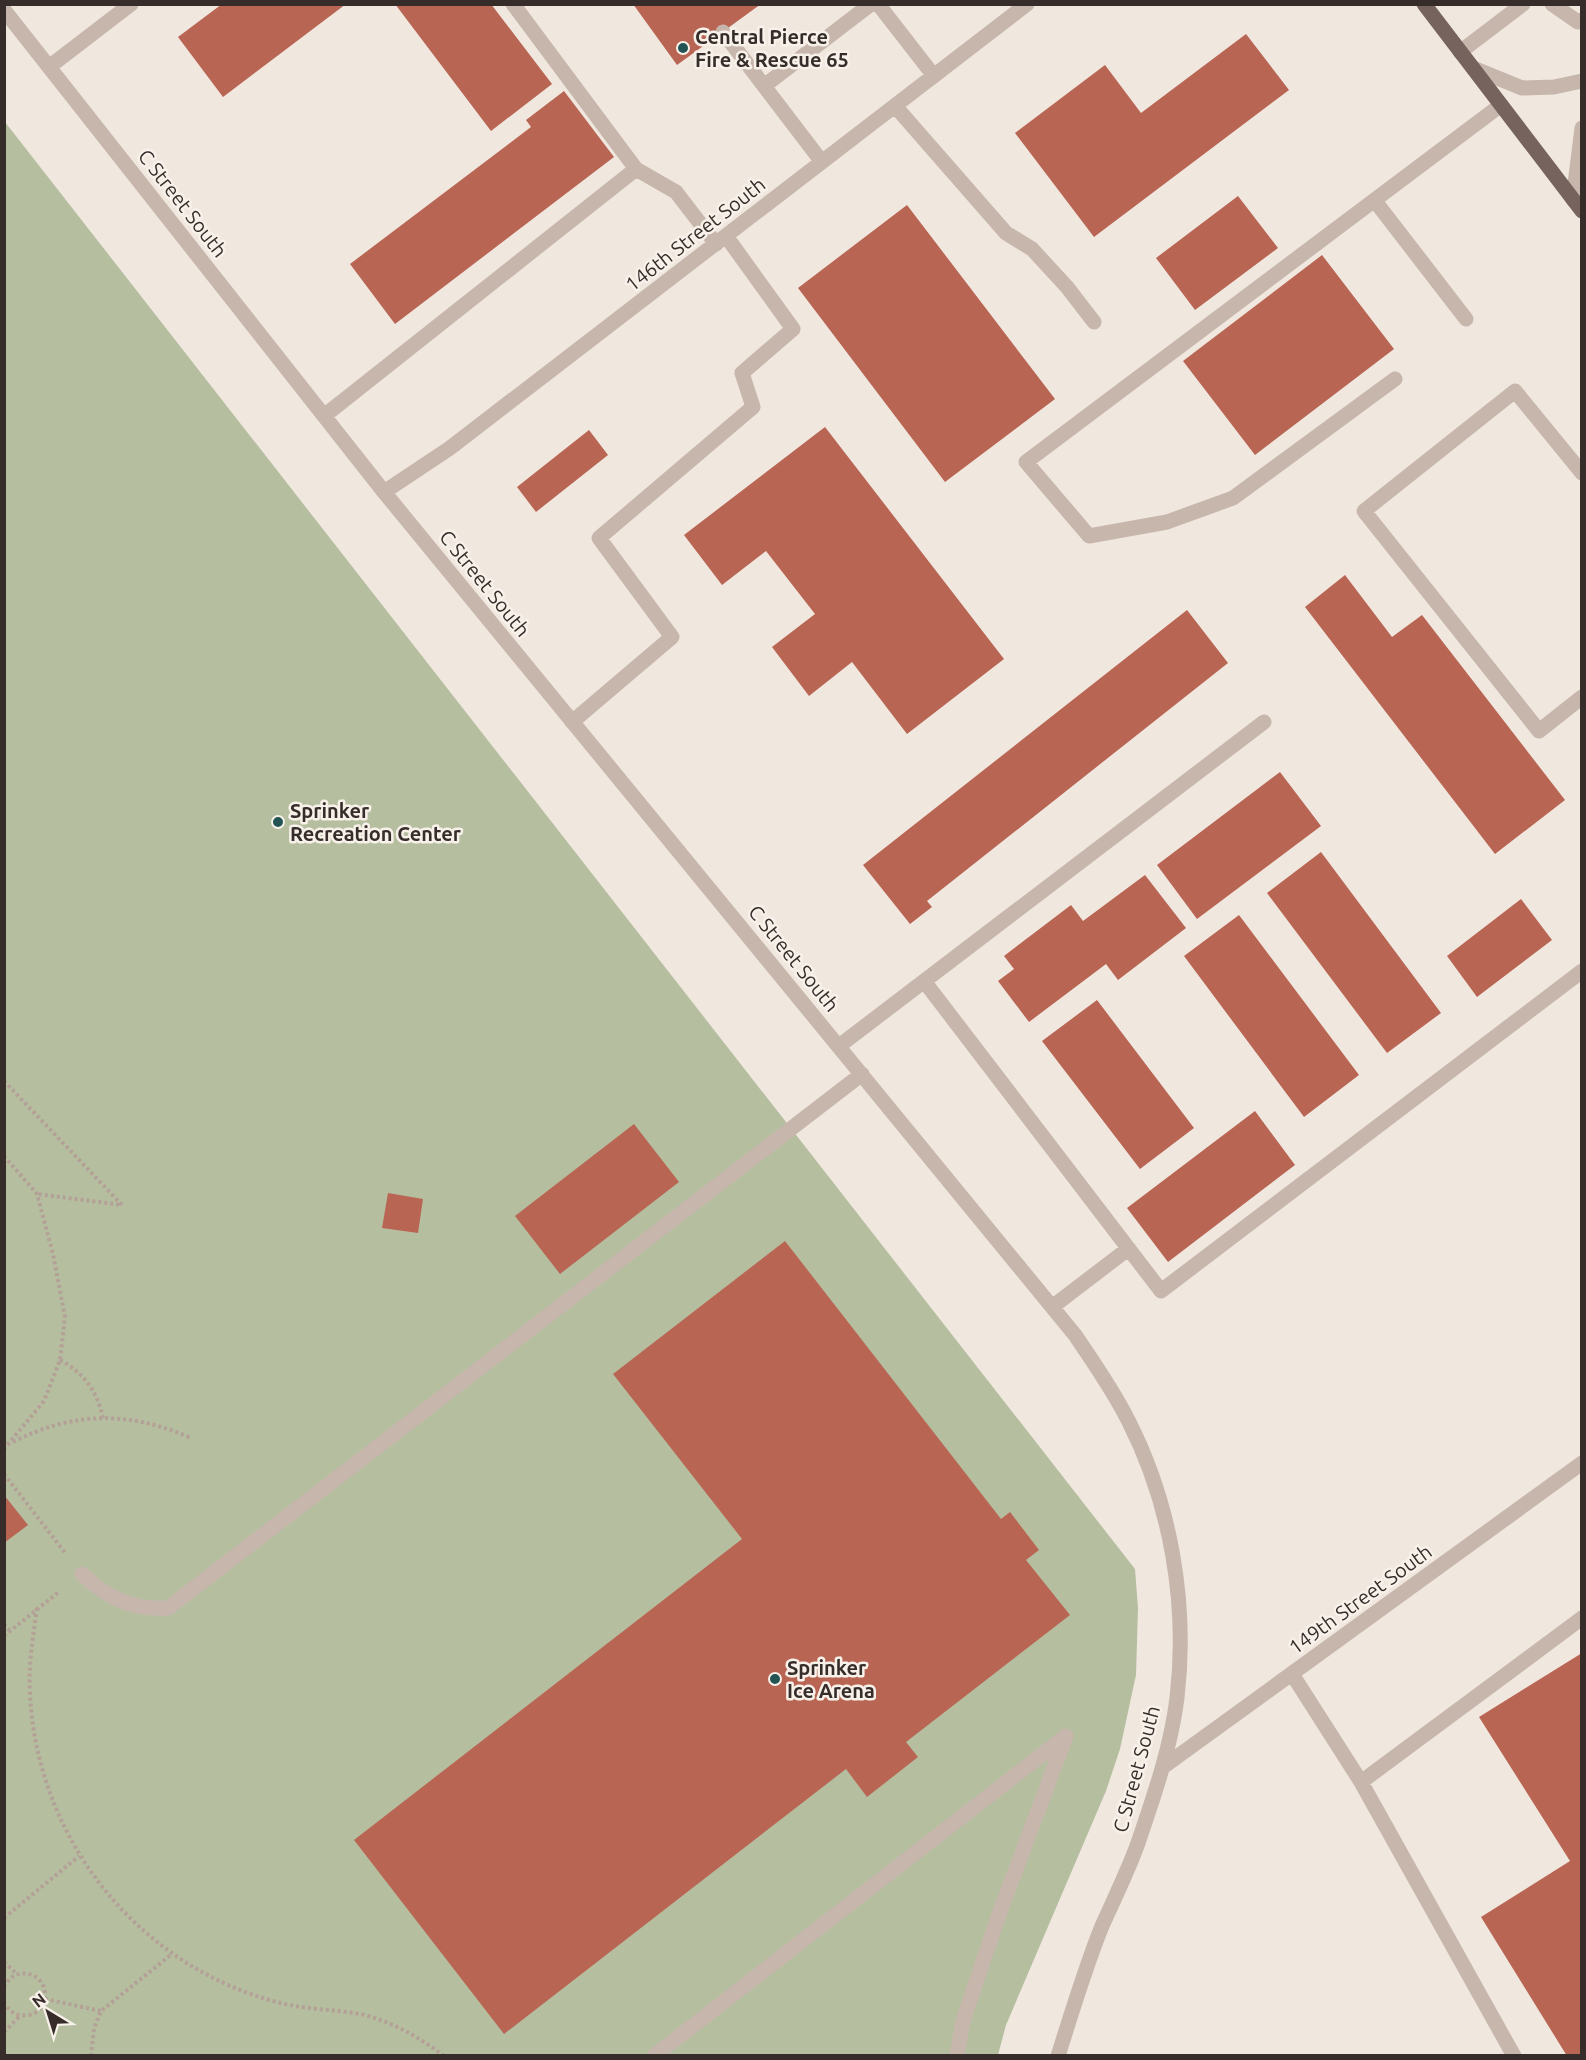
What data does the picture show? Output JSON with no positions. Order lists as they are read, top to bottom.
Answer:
{
  "streets": {
    "street": ["C Street South", "146th Street South", "149th Street South"]
  },
  "crossings": [
    ["C Street South", "146th Street South"],
    ["C Street South", "149th Street South"]
  ],
  "places": ["Central Pierce Fire & Rescue 65", "Sprinker Recreation Center", "Sprinker Ice Arena"],
  "north": "top left"
}
